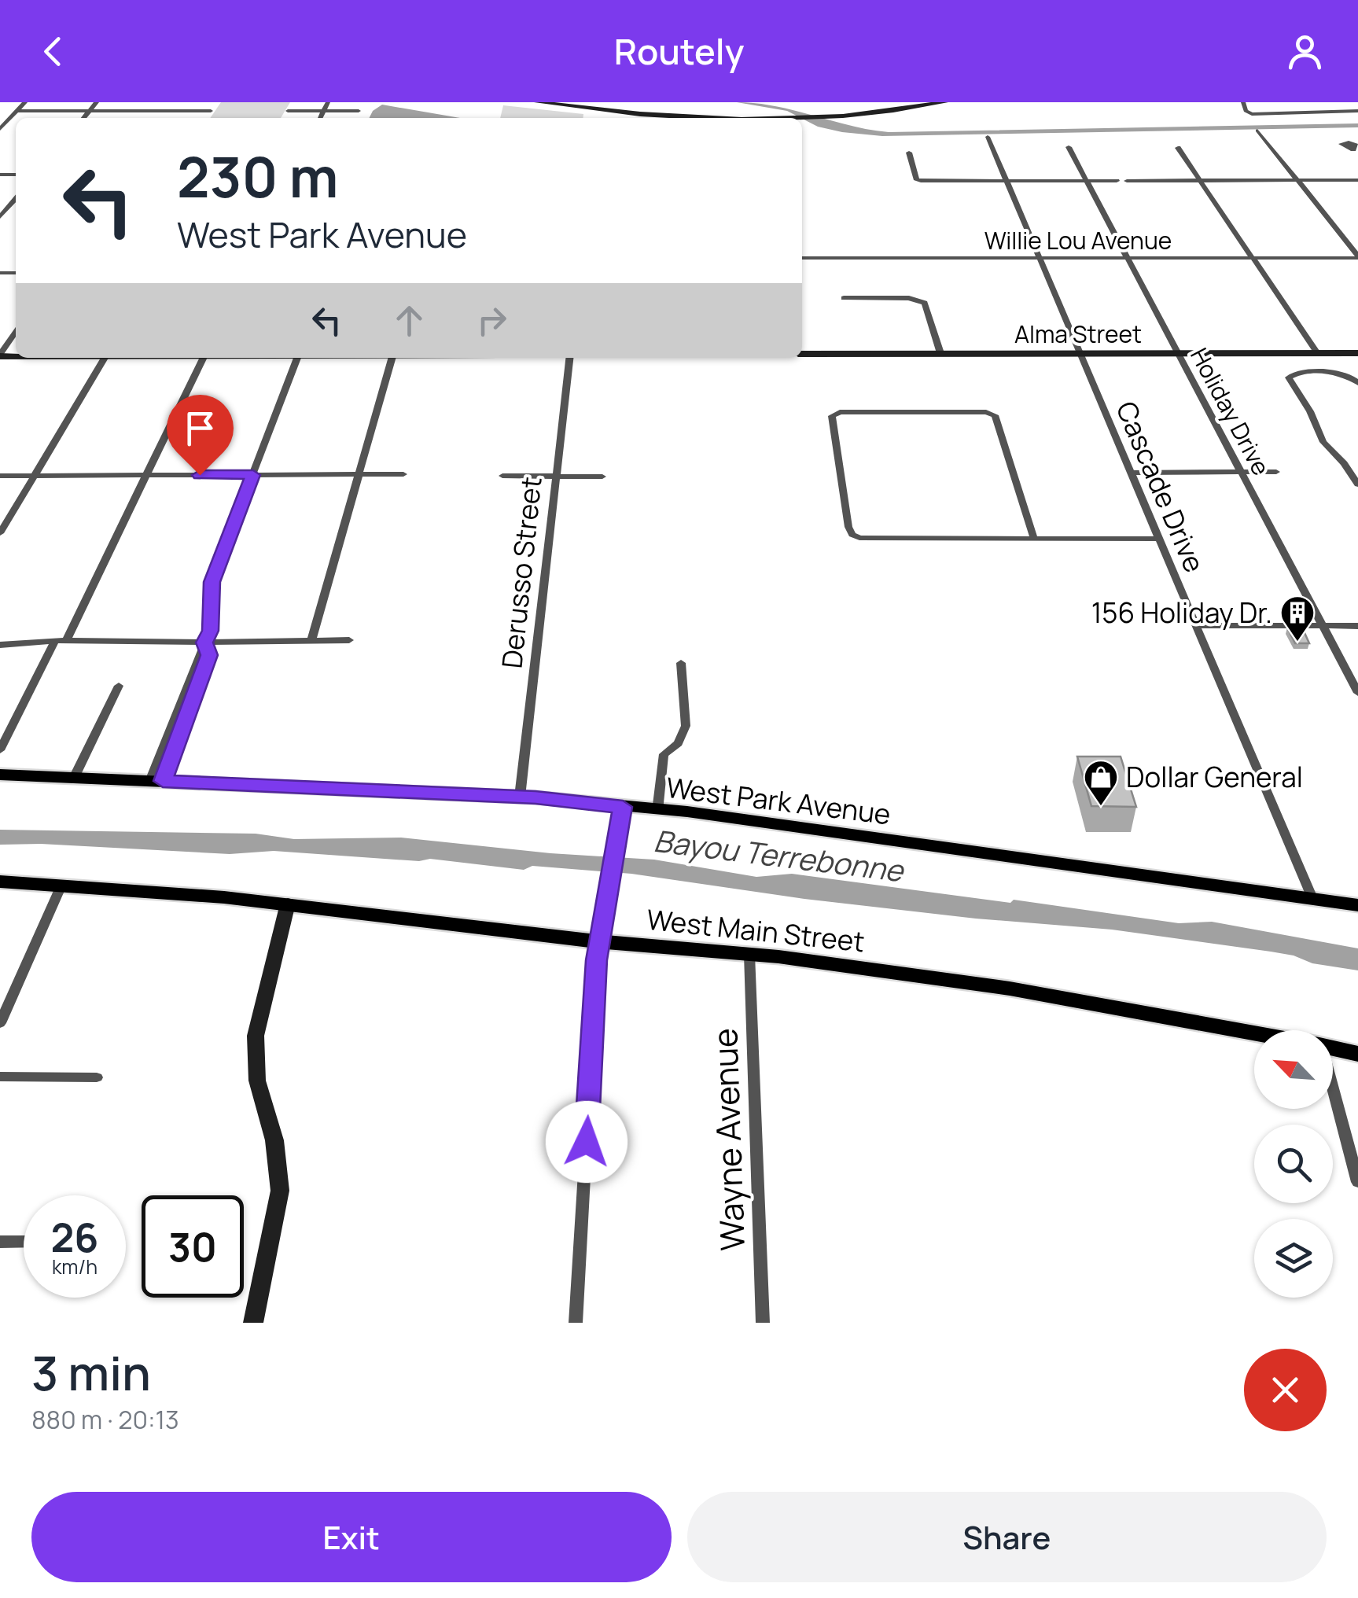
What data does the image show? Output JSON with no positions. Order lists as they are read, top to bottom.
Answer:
{
  "streets": {
    "main road": ["West Park Avenue", "West Main Street"],
    "street": [
      "Willie Lou Avenue",
      "Alma Street",
      "Holiday Drive",
      "Cascade Drive",
      "Derusso Street",
      "Wayne Avenue"
    ]
  },
  "crossings": [
    ["Willie Lou Avenue", "Holiday Drive"],
    ["Willie Lou Avenue", "Cascade Drive"],
    ["Alma Street", "Holiday Drive"],
    ["Alma Street", "Cascade Drive"],
    ["Cascade Drive", "West Park Avenue"],
    ["Derusso Street", "West Park Avenue"],
    ["West Main Street", "Wayne Avenue"]
  ],
  "water": ["Bayou Terrebonne"],
  "places": {
    "building": ["156 Holiday Dr."],
    "shop": ["Dollar General"]
  },
  "north": "top left",
  "page": {
    "header": "Routely",
    "turn": ["230 m", "West Park Avenue"],
    "speed": "26 km/h",
    "limit": "30",
    "heading": ["3 min", "880 m · 20:13"],
    "buttons": ["Exit", "Share"]
  }
}
